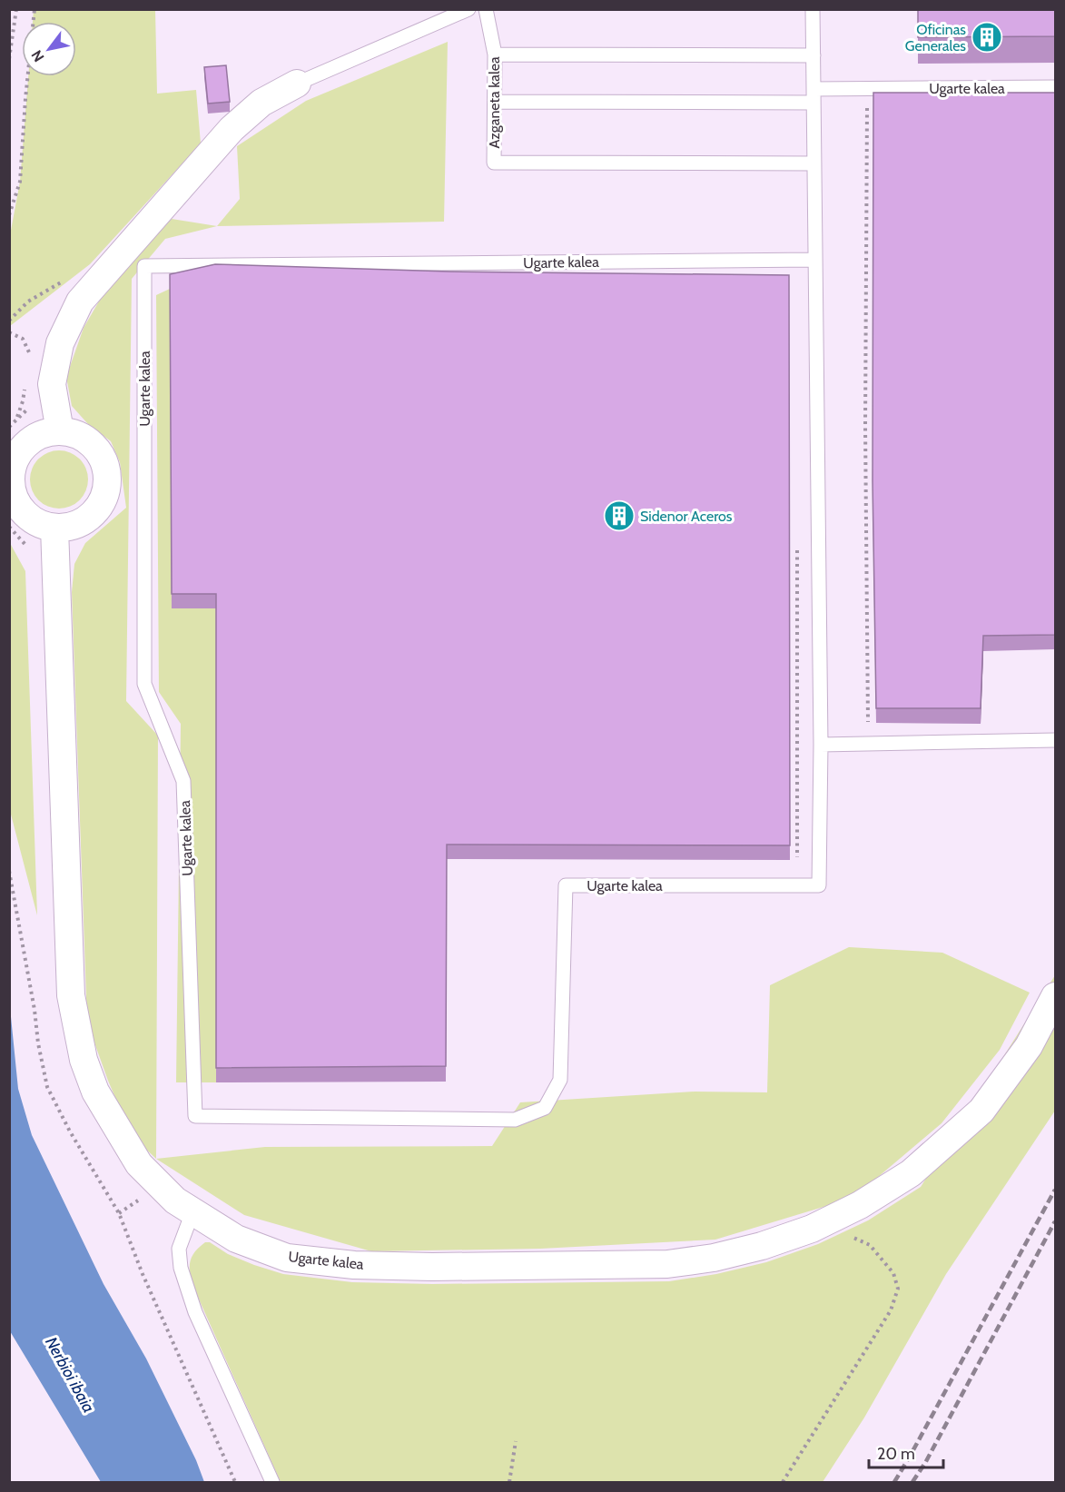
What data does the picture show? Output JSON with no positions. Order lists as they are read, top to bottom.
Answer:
{
  "streets": {
    "street": ["Ugarte kalea"],
    "lane": ["Azganeta kalea"]
  },
  "crossings": [
    ["Ugarte kalea", "Azganeta kalea"]
  ],
  "water": ["Nerbioi ibaia"],
  "places": {
    "building": ["Oficinas Generales", "Sidenor Aceros"]
  },
  "scale_bar": "20 m",
  "north": "bottom left"
}
